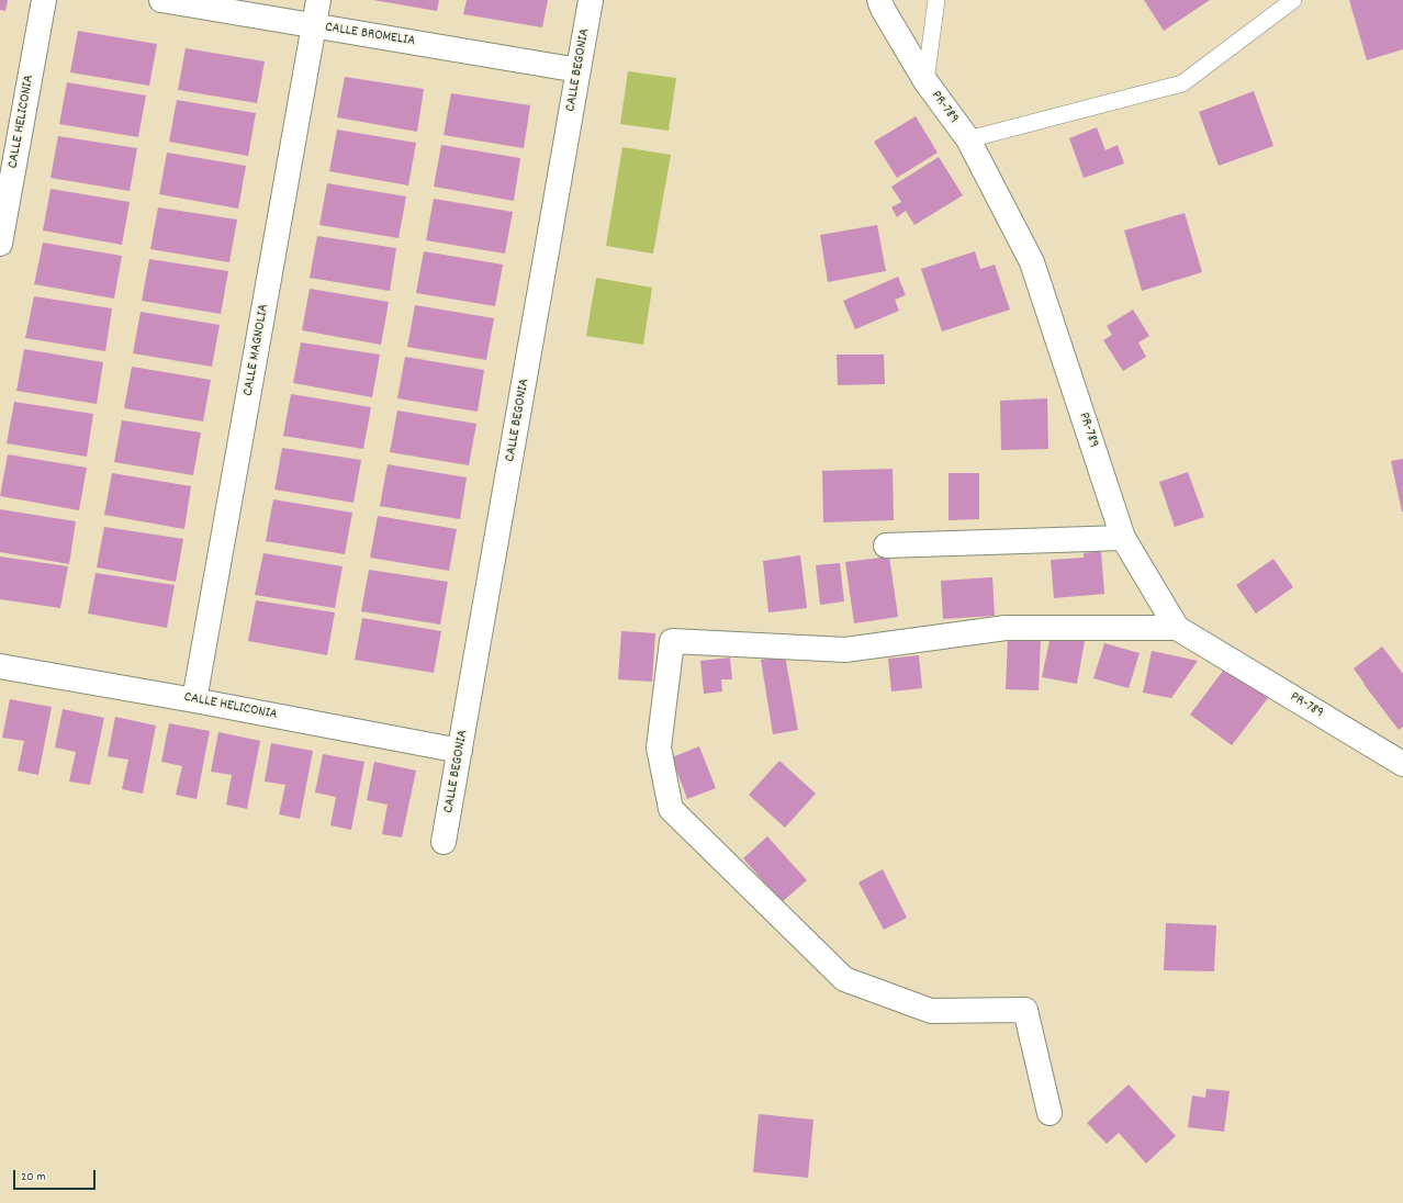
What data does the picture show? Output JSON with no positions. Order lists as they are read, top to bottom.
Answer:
{
  "streets": {
    "street": [
      "CALLE BROMELIA",
      "CALLE BEGONIA",
      "PR-789",
      "CALLE HELICONIA",
      "CALLE MAGNOLIA"
    ]
  },
  "crossings": [
    ["CALLE BROMELIA", "CALLE BEGONIA"],
    ["CALLE BROMELIA", "CALLE MAGNOLIA"],
    ["CALLE BEGONIA", "CALLE HELICONIA"],
    ["CALLE HELICONIA", "CALLE MAGNOLIA"]
  ],
  "scale_bar": "20 m"
}
